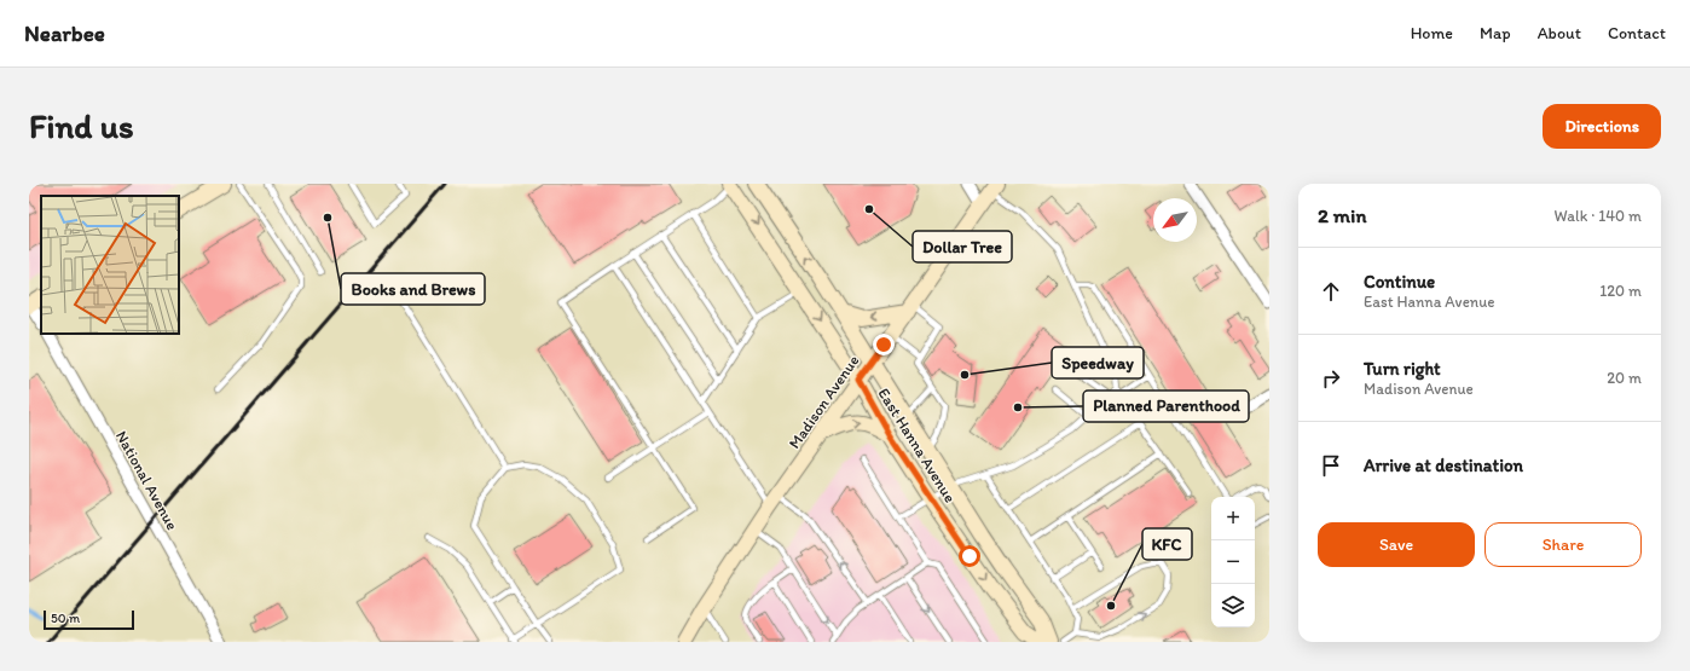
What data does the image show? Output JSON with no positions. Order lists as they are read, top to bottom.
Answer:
{
  "streets": {
    "main road": ["Madison Avenue", "East Hanna Avenue"],
    "street": ["National Avenue"]
  },
  "crossings": [
    ["Madison Avenue", "East Hanna Avenue"]
  ],
  "places": [
    "Dollar Tree",
    "Books and Brews",
    "Speedway",
    "Planned Parenthood",
    "KFC"
  ],
  "scale_bar": "50 m",
  "north": "bottom left",
  "page": {
    "header": "Nearbee",
    "nav": [
      "Home",
      "Map",
      "About",
      "Contact"
    ],
    "buttons": [
      "Directions",
      ["Save", "Share"]
    ],
    "title": "Find us",
    "heading": ["2 min", "Walk · 140 m"],
    "list": [
      ["Continue", "East Hanna Avenue", "120 m"],
      ["Turn right", "Madison Avenue", "20 m"],
      "Arrive at destination"
    ],
    "map_buttons": ["+", "−"],
    "scale": "50 m"
  }
}
